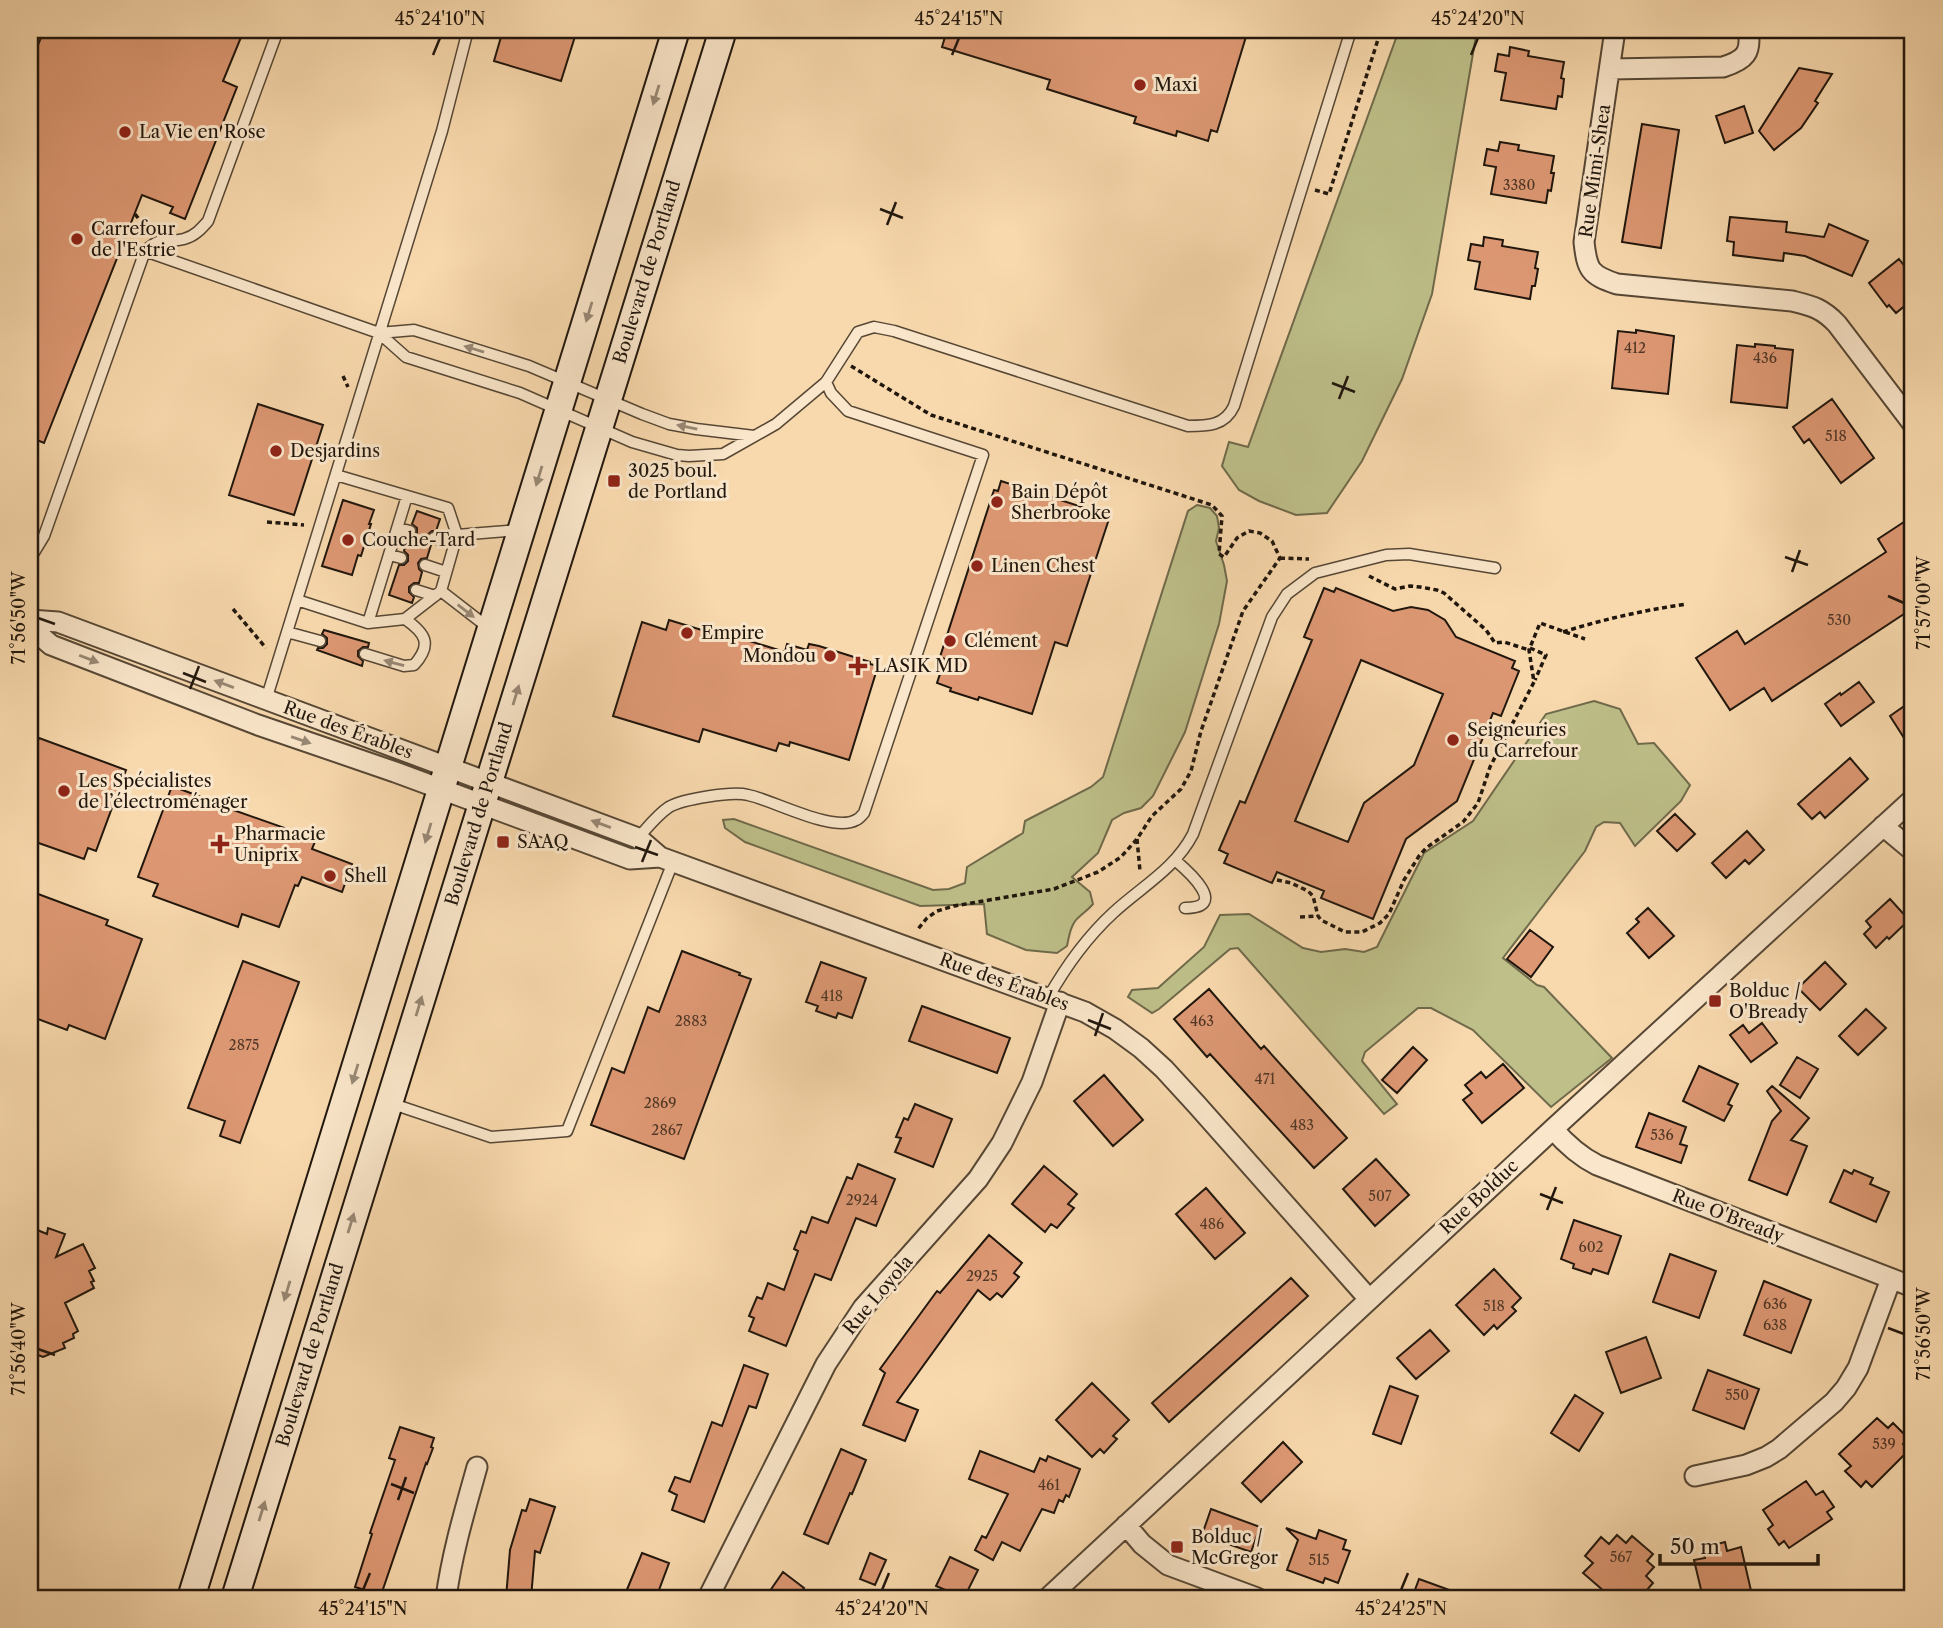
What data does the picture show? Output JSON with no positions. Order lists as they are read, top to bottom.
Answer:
{
  "streets": {
    "main road": ["Boulevard de Portland"],
    "street": [
      "Rue Mimi-Shea",
      "Rue des Érables",
      "Rue Bolduc",
      "Rue O'Bready",
      "Rue Loyola"
    ]
  },
  "crossings": [
    ["Boulevard de Portland", "Rue des Érables"],
    ["Rue des Érables", "Rue Bolduc"],
    ["Rue des Érables", "Rue Loyola"],
    ["Rue Bolduc", "Rue O'Bready"]
  ],
  "places": {
    "other": [
      "Maxi",
      "La Vie en Rose",
      "Carrefour de l'Estrie",
      "Desjardins",
      "Bain Dépôt Sherbrooke",
      "Couche-Tard",
      "Linen Chest",
      "Empire",
      "Clément",
      "Mondou",
      "Seigneuries du Carrefour",
      "Les Spécialistes de l’électroménager",
      "Shell"
    ],
    "transit": [
      "3025 boul. de Portland",
      "SAAQ",
      "Bolduc / O'Bready",
      "Bolduc / McGregor"
    ],
    "health": ["LASIK MD", "Pharmacie Uniprix"]
  },
  "house_numbers": [
    "3380",
    "412",
    "436",
    "518",
    "530",
    "418",
    "2883",
    "463",
    "2875",
    "471",
    "2869",
    "483",
    "2867",
    "536",
    "507",
    "2924",
    "486",
    "602",
    "2925",
    "636",
    "518",
    "638",
    "550",
    "539",
    "461",
    "567",
    "515"
  ],
  "scale_bar": "50 m",
  "coordinates": [
    "45°24'10\"N",
    "45°24'15\"N",
    "45°24'20\"N",
    "71°57'00\"W",
    "71°56'50\"W",
    "71°56'40\"W",
    "45°24'25\"N"
  ]
}
